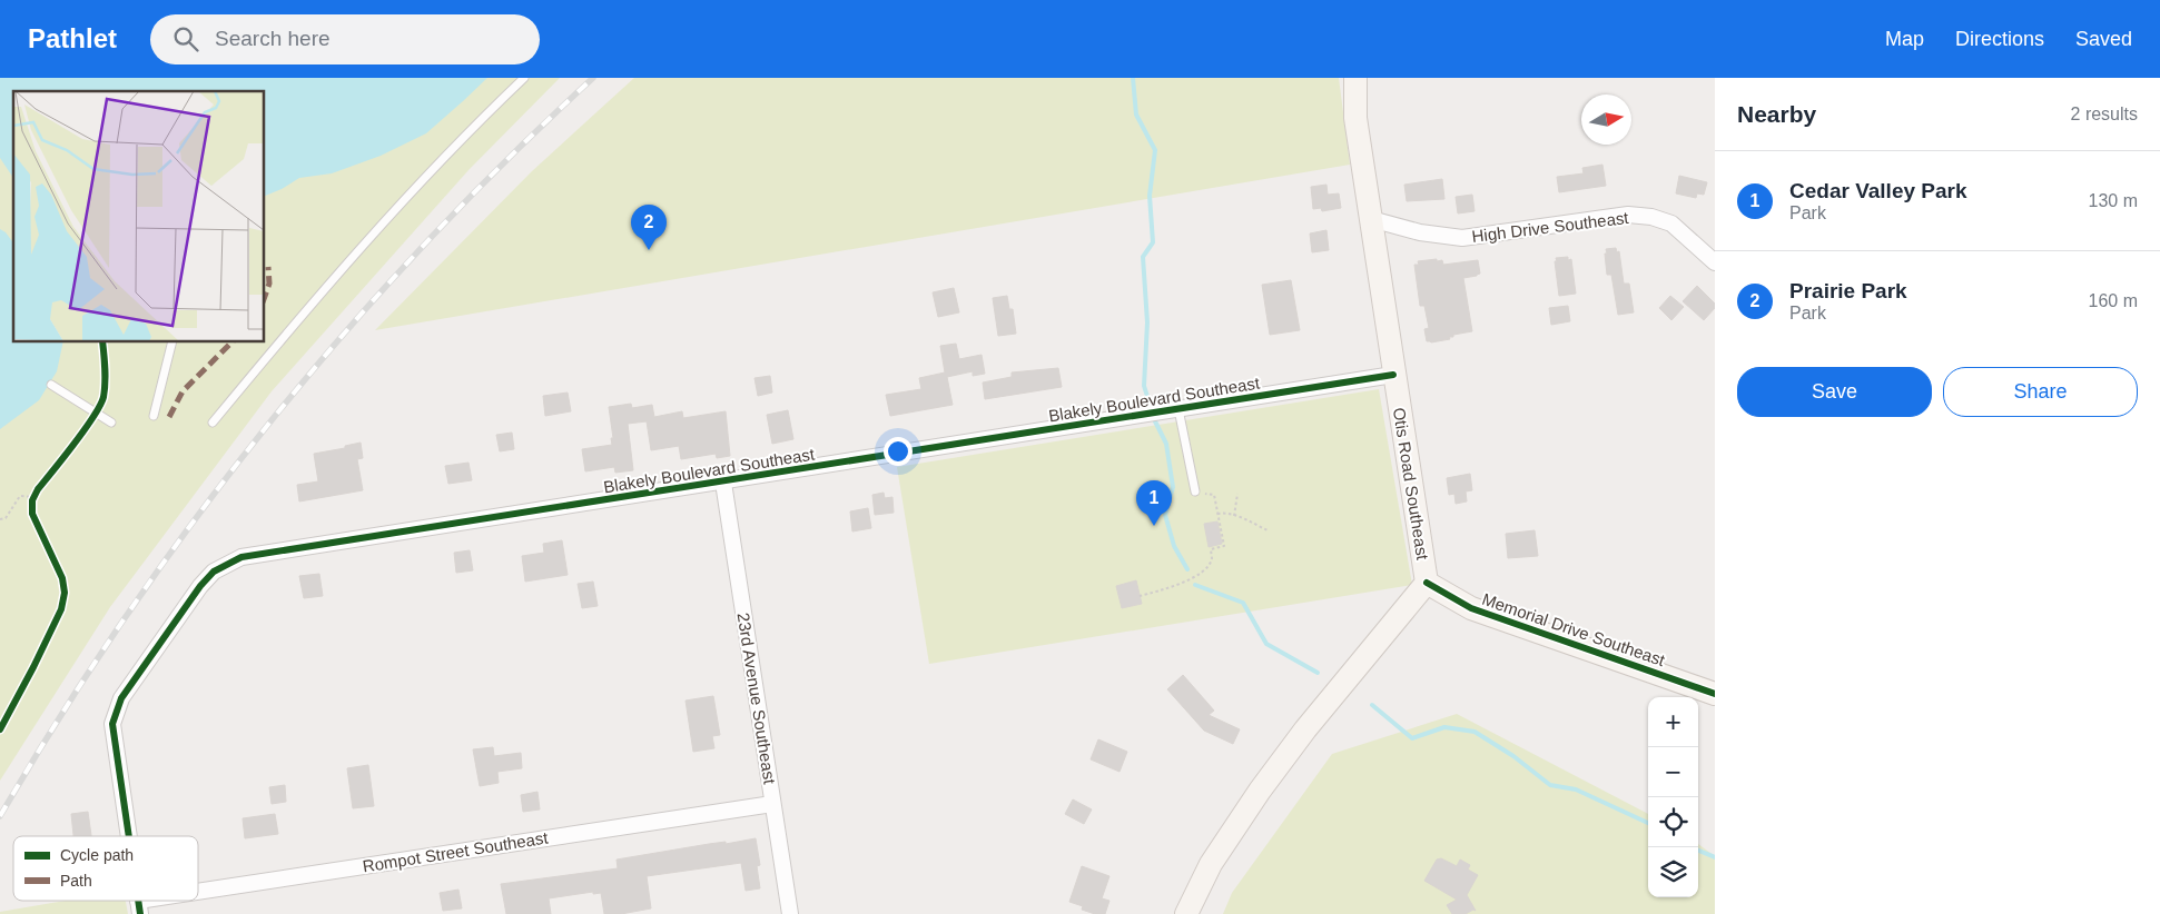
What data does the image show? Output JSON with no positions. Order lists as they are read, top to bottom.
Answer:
{
  "streets": {
    "street": [
      "High Drive Southeast",
      "Blakely Boulevard Southeast",
      "Otis Road Southeast",
      "Memorial Drive Southeast",
      "23rd Avenue Southeast",
      "Rompot Street Southeast"
    ]
  },
  "crossings": [
    ["High Drive Southeast", "Otis Road Southeast"],
    ["Blakely Boulevard Southeast", "Otis Road Southeast"],
    ["Blakely Boulevard Southeast", "23rd Avenue Southeast"],
    ["Otis Road Southeast", "Memorial Drive Southeast"],
    ["23rd Avenue Southeast", "Rompot Street Southeast"]
  ],
  "legend": ["Cycle path", "Path"],
  "north": "right",
  "page": {
    "header": "Pathlet",
    "search": "Search here",
    "nav": ["Map", "Directions", "Saved"],
    "heading": ["Nearby", "2 results"],
    "list": [
      {
        "mark": "1",
        "name": "Cedar Valley Park",
        "note": "Park",
        "value": "130 m"
      },
      {
        "mark": "2",
        "name": "Prairie Park",
        "note": "Park",
        "value": "160 m"
      }
    ],
    "pins": ["2", "1"],
    "buttons": ["Save", "Share"],
    "map_buttons": ["+", "−"]
  }
}
